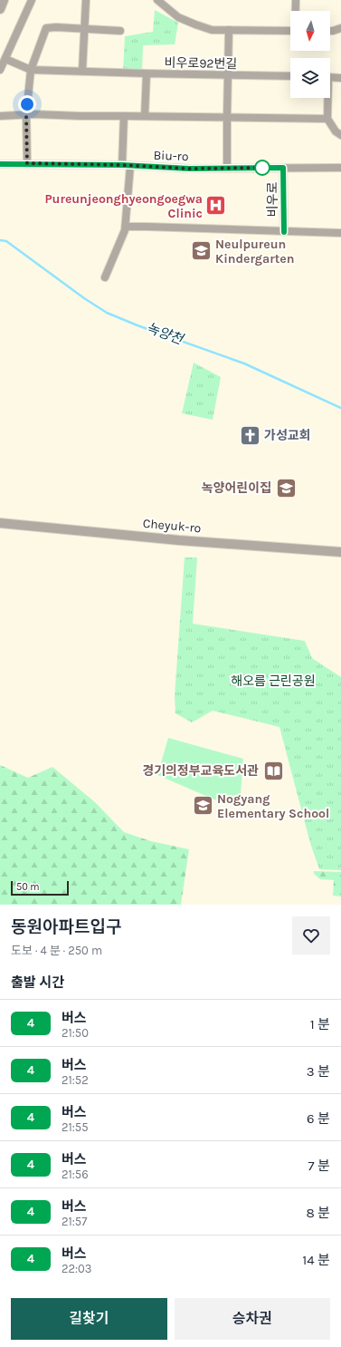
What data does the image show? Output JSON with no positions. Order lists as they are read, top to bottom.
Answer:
{
  "streets": {
    "street": [
      "비우로92번길",
      "Biu-ro",
      "비우로",
      "Cheyuk-ro"
    ]
  },
  "crossings": [
    ["Biu-ro", "비우로"]
  ],
  "water": ["녹양천"],
  "parks": ["해오름 근린공원"],
  "places": {
    "hospital": ["Pureunjeonghyeongoegwa Clinic"],
    "school or university": ["Neulpureun Kindergarten", "녹양어린이집", "Nogyang Elementary School"],
    "church": ["가성교회"],
    "library": ["경기의정부교육도서관"]
  },
  "lines": ["bus line 4"],
  "scale_bar": "50 m",
  "north": "bottom",
  "page": {
    "scale": "50 m",
    "heading": [
      ["동원아파트입구", "도보 · 4 분 · 250 m"],
      "출발 시간"
    ],
    "list": [
      {
        "mark": "4",
        "name": "버스",
        "note": "21:50",
        "value": "1 분"
      },
      {
        "mark": "4",
        "name": "버스",
        "note": "21:52",
        "value": "3 분"
      },
      {
        "mark": "4",
        "name": "버스",
        "note": "21:55",
        "value": "6 분"
      },
      {
        "mark": "4",
        "name": "버스",
        "note": "21:56",
        "value": "7 분"
      },
      {
        "mark": "4",
        "name": "버스",
        "note": "21:57",
        "value": "8 분"
      },
      {
        "mark": "4",
        "name": "버스",
        "note": "22:03",
        "value": "14 분"
      }
    ],
    "buttons": ["길찾기", "승차권"]
  }
}
